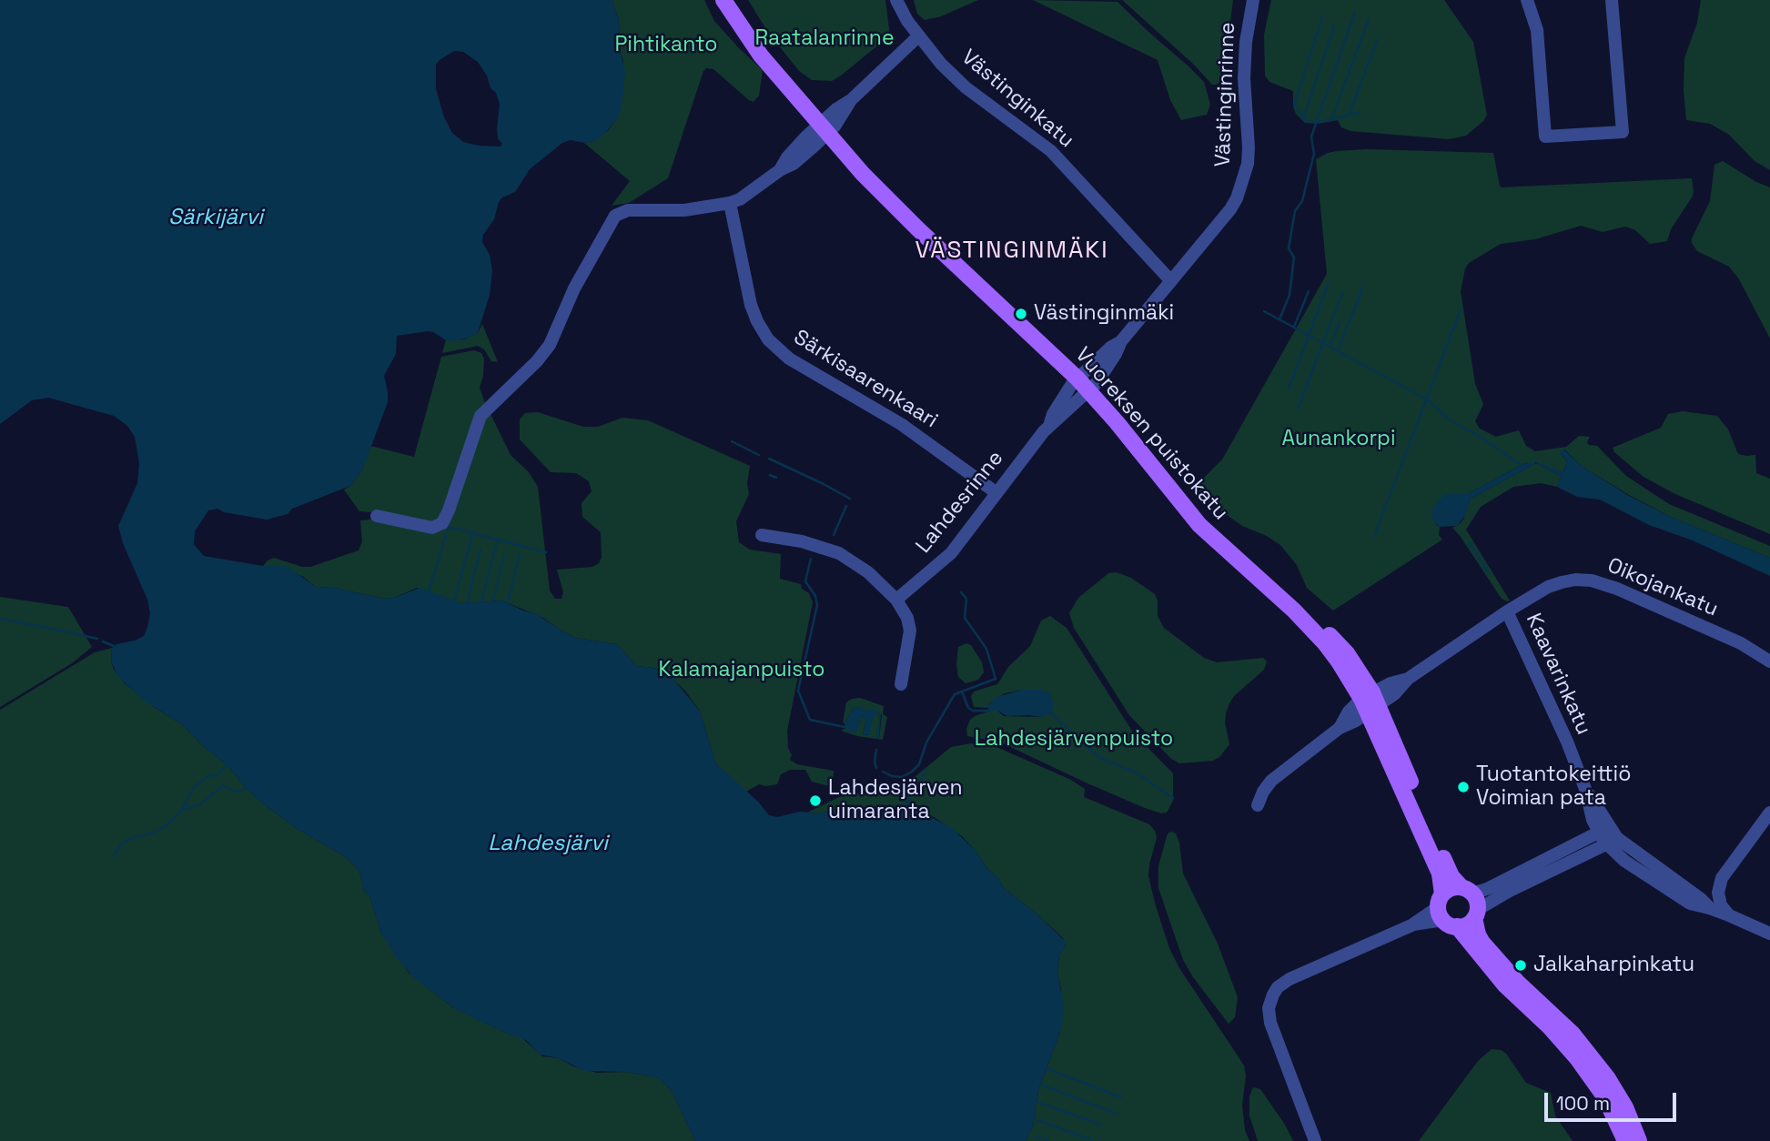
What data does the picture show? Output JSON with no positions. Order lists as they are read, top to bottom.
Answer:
{
  "streets": {
    "main road": ["Vuoreksen puistokatu"],
    "street": [
      "Västinginrinne",
      "Västinginkatu",
      "Särkisaarenkaari",
      "Lahdesrinne",
      "Oikojankatu",
      "Kaavarinkatu"
    ]
  },
  "crossings": [
    ["Västinginrinne", "Västinginkatu"],
    ["Västinginrinne", "Vuoreksen puistokatu"],
    ["Västinginrinne", "Lahdesrinne"],
    ["Särkisaarenkaari", "Lahdesrinne"],
    ["Vuoreksen puistokatu", "Lahdesrinne"],
    ["Vuoreksen puistokatu", "Oikojankatu"],
    ["Oikojankatu", "Kaavarinkatu"]
  ],
  "districts": ["VÄSTINGINMÄKI"],
  "water": ["Särkijärvi", "Lahdesjärvi"],
  "parks": [
    "Raatalanrinne",
    "Pihtikanto",
    "Aunankorpi",
    "Kalamajanpuisto",
    "Lahdesjärvenpuisto"
  ],
  "places": [
    "Västinginmäki",
    "Tuotantokeittiö Voimian pata",
    "Lahdesjärven uimaranta",
    "Jalkaharpinkatu"
  ],
  "scale_bar": "100 m"
}
